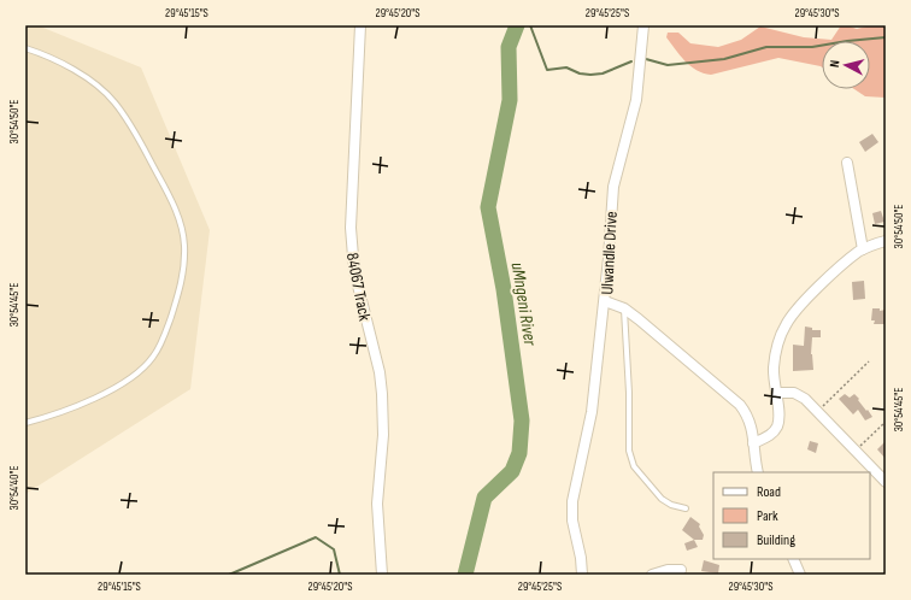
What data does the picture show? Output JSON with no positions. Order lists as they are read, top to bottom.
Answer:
{
  "streets": {
    "street": ["Ulwandle Drive", "84067 Track"]
  },
  "water": ["uMngeni River"],
  "legend": ["Road", "Park", "Building"],
  "north": "left",
  "coordinates": [
    "29°45'15\"S",
    "29°45'20\"S",
    "29°45'25\"S",
    "29°45'30\"S",
    "30°54'50\"E",
    "30°54'45\"E",
    "30°54'40\"E"
  ]
}
